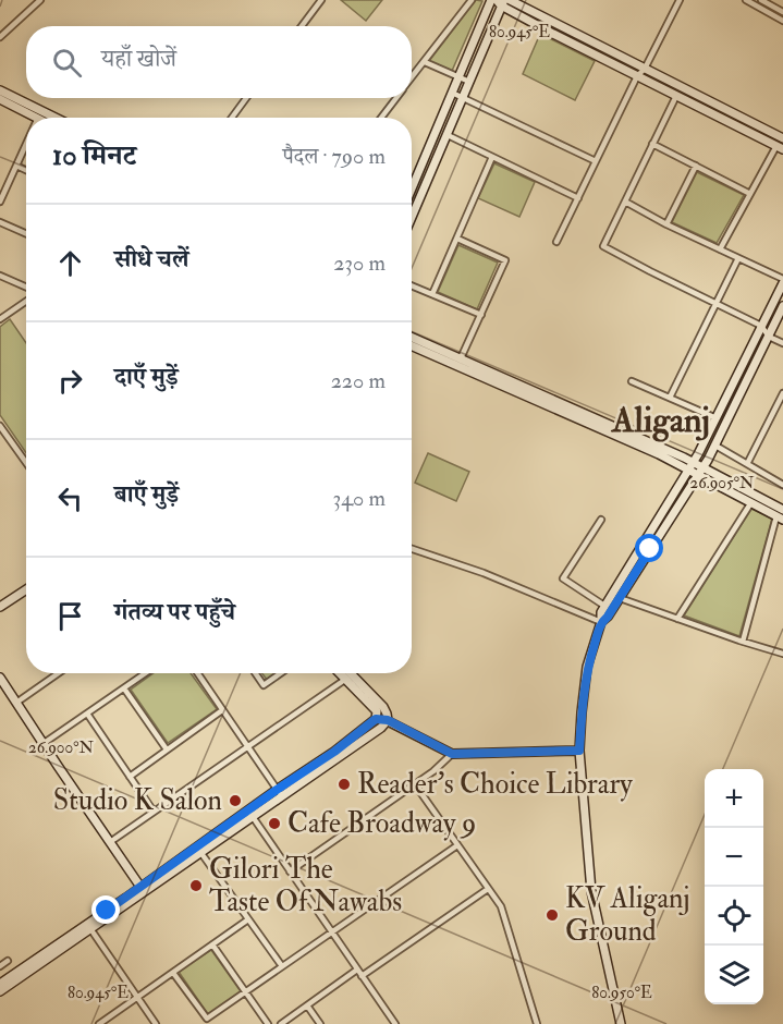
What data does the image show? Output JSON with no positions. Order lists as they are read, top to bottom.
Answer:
{
  "districts": ["Aliganj"],
  "places": [
    "Reader's Choice Library",
    "Studio K Salon",
    "Cafe Broadway 9",
    "Gilori The Taste Of Nawabs",
    "KV Aliganj Ground"
  ],
  "page": {
    "search": "यहाँ खोजें",
    "heading": ["10 मिनट", "पैदल · 790 m"],
    "list": [
      ["सीधे चलें", "230 m"],
      ["दाएँ मुड़ें", "220 m"],
      ["बाएँ मुड़ें", "340 m"],
      "गंतव्य पर पहुँचे"
    ],
    "map_buttons": ["+", "−"]
  },
  "coordinates": [
    "80.945°E",
    "26.905°N",
    "26.900°N",
    "80.950°E"
  ]
}
